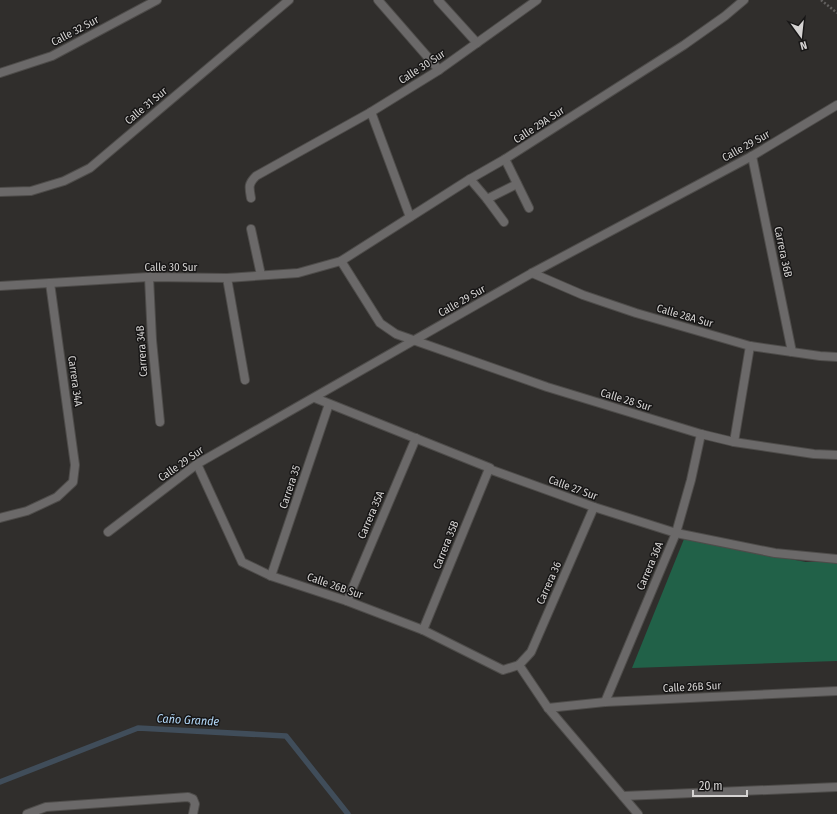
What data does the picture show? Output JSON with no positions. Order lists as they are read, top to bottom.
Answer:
{
  "streets": {
    "street": [
      "Calle 32 Sur",
      "Calle 30 Sur",
      "Calle 31 Sur",
      "Calle 29A Sur",
      "Calle 29 Sur",
      "Carrera 36B",
      "Calle 28A Sur",
      "Carrera 34B",
      "Carrera 34A",
      "Calle 28 Sur",
      "Carrera 35",
      "Calle 27 Sur",
      "Carrera 35A",
      "Carrera 35B",
      "Carrera 36A",
      "Carrera 36",
      "Calle 26B Sur"
    ]
  },
  "crossings": [
    ["Calle 30 Sur", "Calle 29A Sur"],
    ["Calle 30 Sur", "Carrera 34B"],
    ["Calle 30 Sur", "Carrera 34A"],
    ["Calle 29 Sur", "Carrera 36B"],
    ["Calle 29 Sur", "Calle 28A Sur"],
    ["Calle 29 Sur", "Calle 28 Sur"],
    ["Calle 29 Sur", "Calle 27 Sur"],
    ["Calle 29 Sur", "Calle 26B Sur"],
    ["Carrera 36B", "Calle 28A Sur"],
    ["Calle 28 Sur", "Carrera 36A"],
    ["Carrera 35", "Calle 27 Sur"],
    ["Carrera 35", "Calle 26B Sur"],
    ["Calle 27 Sur", "Carrera 35A"],
    ["Calle 27 Sur", "Carrera 35B"],
    ["Calle 27 Sur", "Carrera 36A"],
    ["Calle 27 Sur", "Carrera 36"],
    ["Carrera 35A", "Calle 26B Sur"],
    ["Carrera 35B", "Calle 26B Sur"],
    ["Carrera 36A", "Calle 26B Sur"],
    ["Carrera 36", "Calle 26B Sur"]
  ],
  "water": ["Caño Grande"],
  "scale_bar": "20 m",
  "north": "bottom"
}
